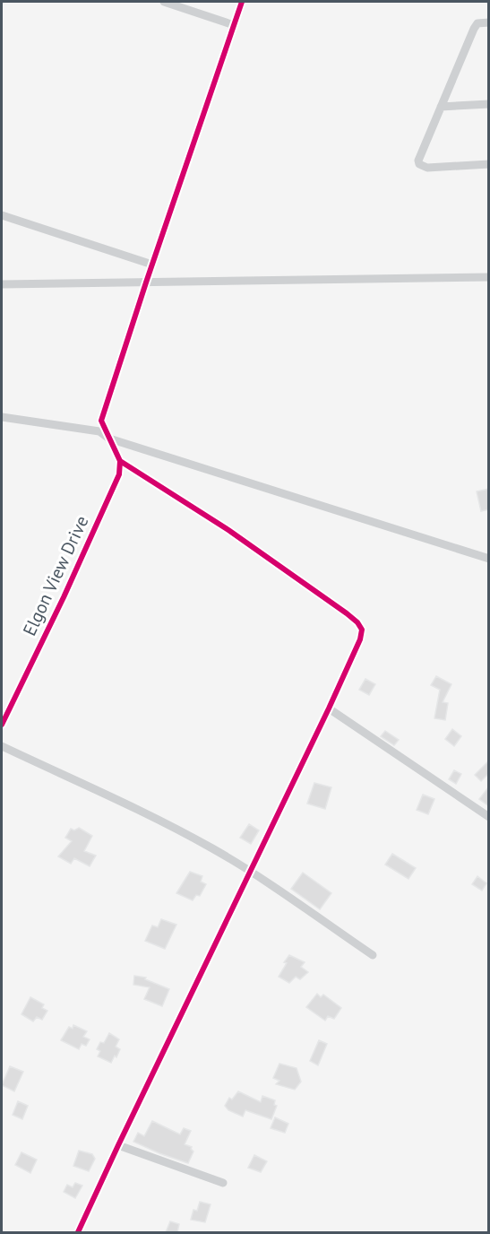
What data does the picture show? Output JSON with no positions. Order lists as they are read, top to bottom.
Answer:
{
  "streets": {
    "street": ["Elgon View Drive"]
  }
}
